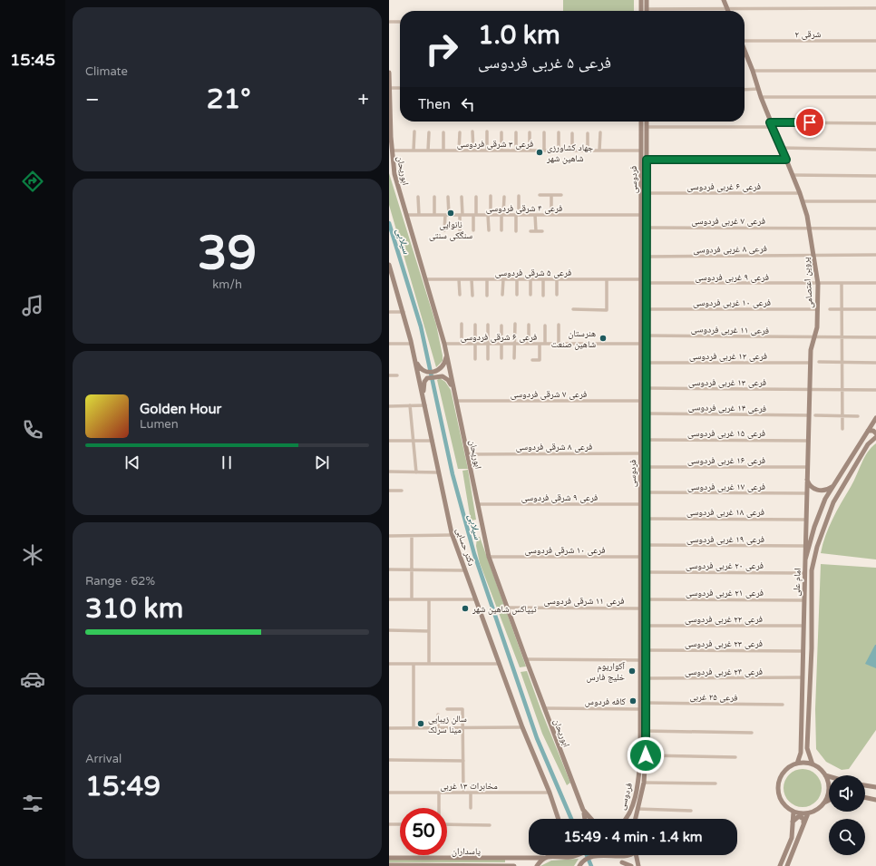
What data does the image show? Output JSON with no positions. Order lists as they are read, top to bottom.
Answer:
{
  "streets": {
    "main road": [
      "ابوریحان",
      "فردوسی",
      "پروین اعتصامی",
      "دکتر حسابی",
      "امام علی",
      "پاسداران"
    ],
    "street": [
      "۲ شرقی",
      "فرعی ۳ شرقی فردوسی",
      "فرعی ۶ غربی فردوسی",
      "فرعی ۴ شرقی فردوسی",
      "فرعی ۷ غربی فردوسی",
      "فرعی ۸ غربی فردوسی",
      "فرعی ۵ شرقی فردوسی",
      "فرعی ۹ غربی فردوسی",
      "فرعی ۱۰ غربی فردوسی",
      "فرعی ۱۱ غربی فردوسی",
      "فرعی ۶ شرقی فردوسی",
      "فرعی ۱۲ غربی فردوسی",
      "فرعی ۱۳ غربی فردوسی",
      "فرعی ۷ شرقی فردوسی",
      "فرعی ۱۴ غربی فردوسی",
      "فرعی ۱۵ غربی فردوسی",
      "فرعی ۸ شرقی فردوسی",
      "فرعی ۱۶ غربی فردوسی",
      "فرعی ۱۷ غربی فردوسی",
      "فرعی ۹ شرقی فردوسی",
      "فرعی ۱۸ غربی فردوسی",
      "فرعی ۱۹ غربی فردوسی",
      "فرعی ۱۰ شرقی فردوسی",
      "فرعی ۲۰ غربی فردوسی",
      "فرعی ۲۱ غربی فردوسی",
      "فرعی ۱۱ شرقی فردوسی",
      "فرعی ۲۲ غربی فردوسی",
      "فرعی ۲۳ غربی فردوسی",
      "فرعی ۲۴ غربی فردوسی",
      "فرعی ۲۵ غربی",
      "مخابرات ۱۳ غربی"
    ]
  },
  "crossings": [
    ["فرعی ۳ شرقی فردوسی", "ابوریحان"],
    ["فرعی ۳ شرقی فردوسی", "فردوسی"],
    ["ابوریحان", "فرعی ۴ شرقی فردوسی"],
    ["ابوریحان", "فرعی ۵ شرقی فردوسی"],
    ["ابوریحان", "فرعی ۶ شرقی فردوسی"],
    ["ابوریحان", "فرعی ۷ شرقی فردوسی"],
    ["ابوریحان", "فرعی ۸ شرقی فردوسی"],
    ["ابوریحان", "فرعی ۹ شرقی فردوسی"],
    ["ابوریحان", "فرعی ۱۰ شرقی فردوسی"],
    ["ابوریحان", "فرعی ۱۱ شرقی فردوسی"],
    ["فردوسی", "فرعی ۶ غربی فردوسی"],
    ["فردوسی", "فرعی ۴ شرقی فردوسی"],
    ["فردوسی", "فرعی ۷ غربی فردوسی"],
    ["فردوسی", "فرعی ۸ غربی فردوسی"],
    ["فردوسی", "فرعی ۵ شرقی فردوسی"],
    ["فردوسی", "فرعی ۹ غربی فردوسی"],
    ["فردوسی", "فرعی ۱۰ غربی فردوسی"],
    ["فردوسی", "فرعی ۱۱ غربی فردوسی"],
    ["فردوسی", "فرعی ۶ شرقی فردوسی"],
    ["فردوسی", "فرعی ۱۲ غربی فردوسی"],
    ["فردوسی", "فرعی ۱۳ غربی فردوسی"],
    ["فردوسی", "فرعی ۷ شرقی فردوسی"],
    ["فردوسی", "فرعی ۱۴ غربی فردوسی"],
    ["فردوسی", "فرعی ۱۵ غربی فردوسی"],
    ["فردوسی", "فرعی ۸ شرقی فردوسی"],
    ["فردوسی", "فرعی ۱۶ غربی فردوسی"],
    ["فردوسی", "فرعی ۱۷ غربی فردوسی"],
    ["فردوسی", "فرعی ۹ شرقی فردوسی"],
    ["فردوسی", "فرعی ۱۸ غربی فردوسی"],
    ["فردوسی", "فرعی ۱۹ غربی فردوسی"],
    ["فردوسی", "فرعی ۱۰ شرقی فردوسی"],
    ["فردوسی", "فرعی ۲۰ غربی فردوسی"],
    ["فردوسی", "فرعی ۲۱ غربی فردوسی"],
    ["فردوسی", "فرعی ۱۱ شرقی فردوسی"],
    ["فردوسی", "فرعی ۲۲ غربی فردوسی"],
    ["فردوسی", "فرعی ۲۳ غربی فردوسی"],
    ["فردوسی", "فرعی ۲۴ غربی فردوسی"],
    ["فردوسی", "فرعی ۲۵ غربی"],
    ["فرعی ۶ غربی فردوسی", "پروین اعتصامی"],
    ["فرعی ۷ غربی فردوسی", "پروین اعتصامی"],
    ["فرعی ۸ غربی فردوسی", "پروین اعتصامی"],
    ["فرعی ۹ غربی فردوسی", "پروین اعتصامی"],
    ["پروین اعتصامی", "فرعی ۱۰ غربی فردوسی"],
    ["پروین اعتصامی", "فرعی ۱۱ غربی فردوسی"],
    ["پروین اعتصامی", "فرعی ۱۲ غربی فردوسی"],
    ["پروین اعتصامی", "فرعی ۱۳ غربی فردوسی"],
    ["پروین اعتصامی", "فرعی ۱۴ غربی فردوسی"],
    ["پروین اعتصامی", "فرعی ۱۵ غربی فردوسی"],
    ["پروین اعتصامی", "فرعی ۱۶ غربی فردوسی"],
    ["پروین اعتصامی", "فرعی ۱۷ غربی فردوسی"],
    ["پروین اعتصامی", "فرعی ۱۸ غربی فردوسی"],
    ["پروین اعتصامی", "فرعی ۱۹ غربی فردوسی"],
    ["پروین اعتصامی", "امام علی"],
    ["دکتر حسابی", "مخابرات ۱۳ غربی"],
    ["فرعی ۲۰ غربی فردوسی", "امام علی"],
    ["امام علی", "فرعی ۲۱ غربی فردوسی"],
    ["امام علی", "فرعی ۲۲ غربی فردوسی"],
    ["امام علی", "فرعی ۲۳ غربی فردوسی"],
    ["امام علی", "فرعی ۲۴ غربی فردوسی"]
  ],
  "water": ["سیلابی"],
  "places": [
    "جهاد کشاورزی شاهین شهر",
    "نانوایی سنگکی سنتی",
    "هنرستان شاهین صنعت",
    "تیپاکس شاهین شهر",
    "آکواریوم خلیج فارس",
    "کافه فردوس",
    "سالن زیبایی مینا سرلک"
  ],
  "page": {
    "tabs": "15:45",
    "tile": [
      "Climate",
      ["39", "km/h"],
      ["Range · 62%", "310 km"],
      ["Arrival", "15:49"]
    ],
    "turn": ["1.0 km", "فرعی ۵ غربی فردوسی"],
    "heat": ["−", "21°", "+"],
    "then": "Then",
    "song": ["Golden Hour", "Lumen"],
    "limit": "50",
    "trip": "15:49 · 4 min · 1.4 km"
  }
}
